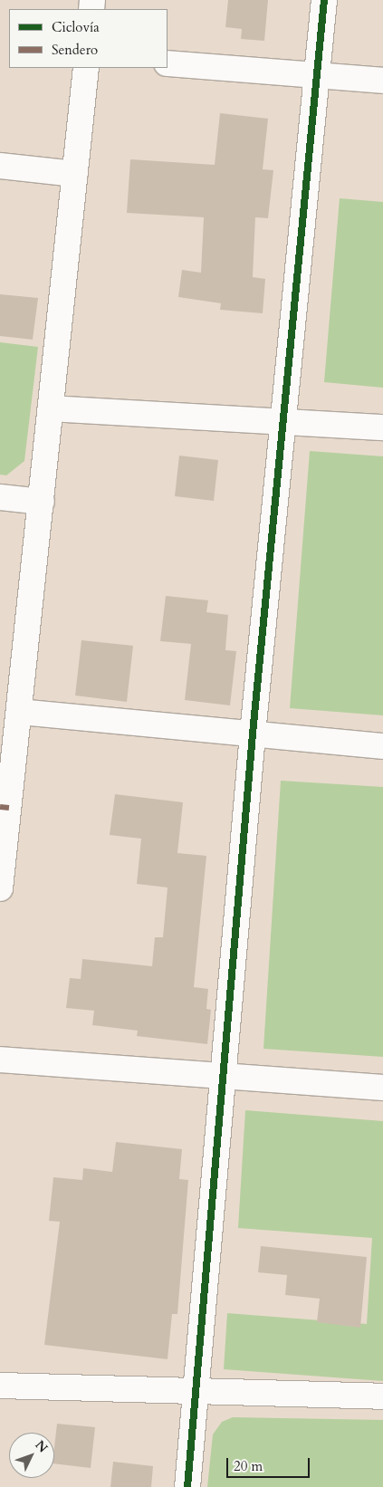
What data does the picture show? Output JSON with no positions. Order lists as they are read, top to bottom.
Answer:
{
  "legend": ["Ciclovía", "Sendero"],
  "scale_bar": "20 m",
  "north": "top right"
}
